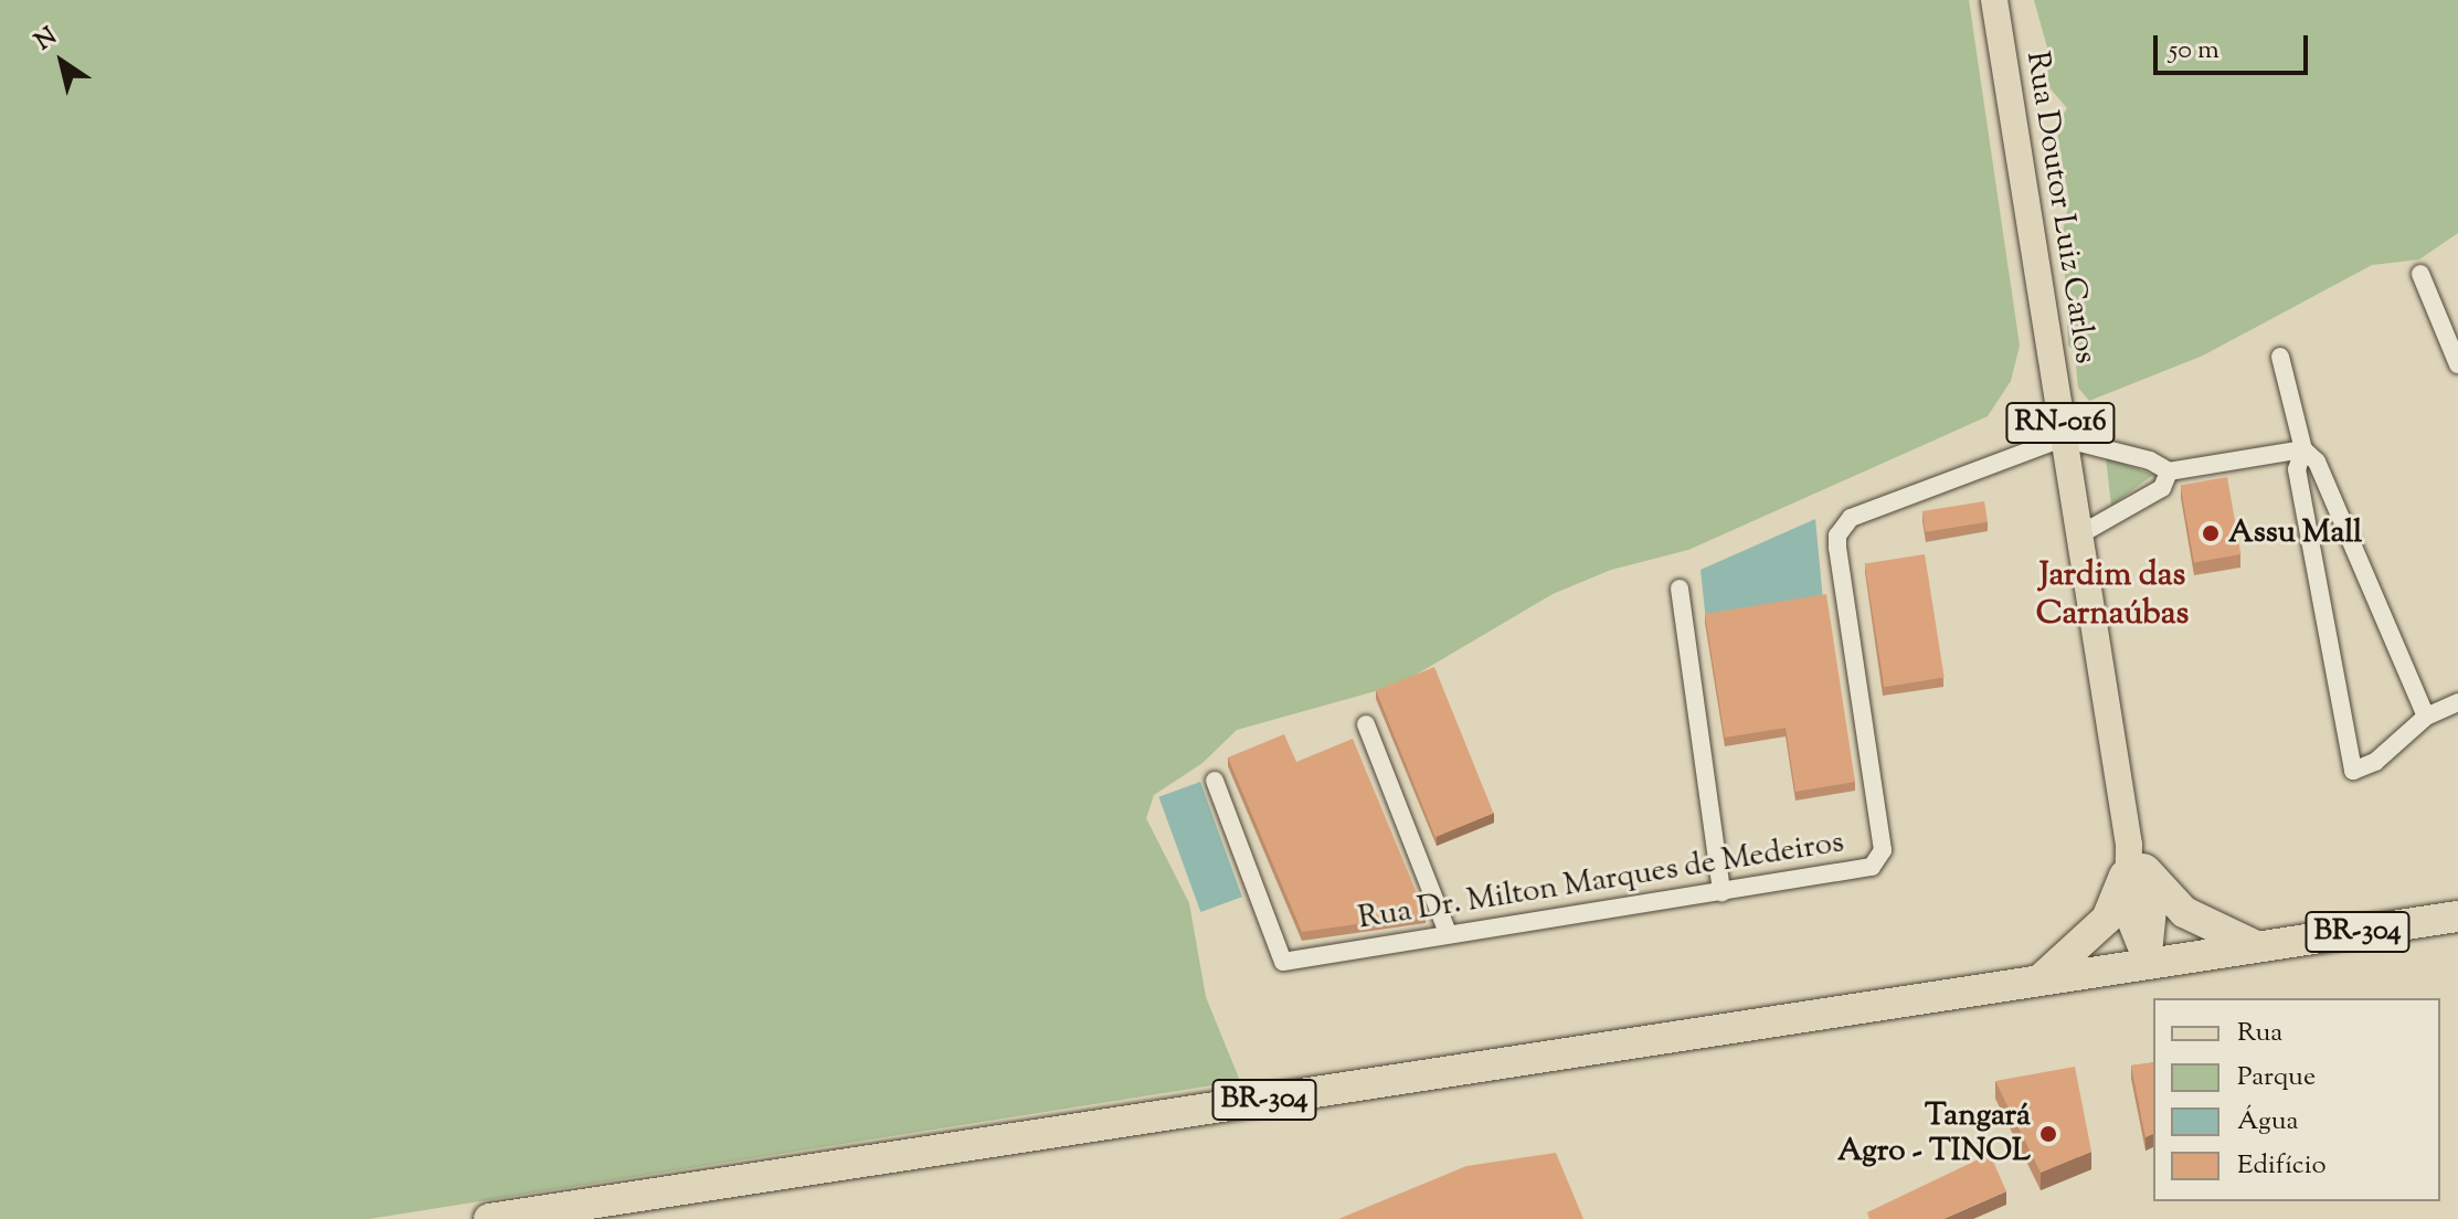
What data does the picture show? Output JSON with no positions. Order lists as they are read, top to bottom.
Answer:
{
  "streets": {
    "highway": ["BR-304"],
    "main road": ["Rua Doutor Luiz Carlos", "RN-016"],
    "street": ["Rua Dr. Milton Marques de Medeiros"]
  },
  "crossings": [
    ["Rua Doutor Luiz Carlos", "Rua Dr. Milton Marques de Medeiros"],
    ["Rua Doutor Luiz Carlos", "BR-304"]
  ],
  "districts": ["Jardim das Carnaúbas"],
  "places": ["Assu Mall", "Tangará Agro - TINOL"],
  "legend": [
    "Rua",
    "Parque",
    "Água",
    "Edifício"
  ],
  "scale_bar": "50 m",
  "north": "top left"
}
